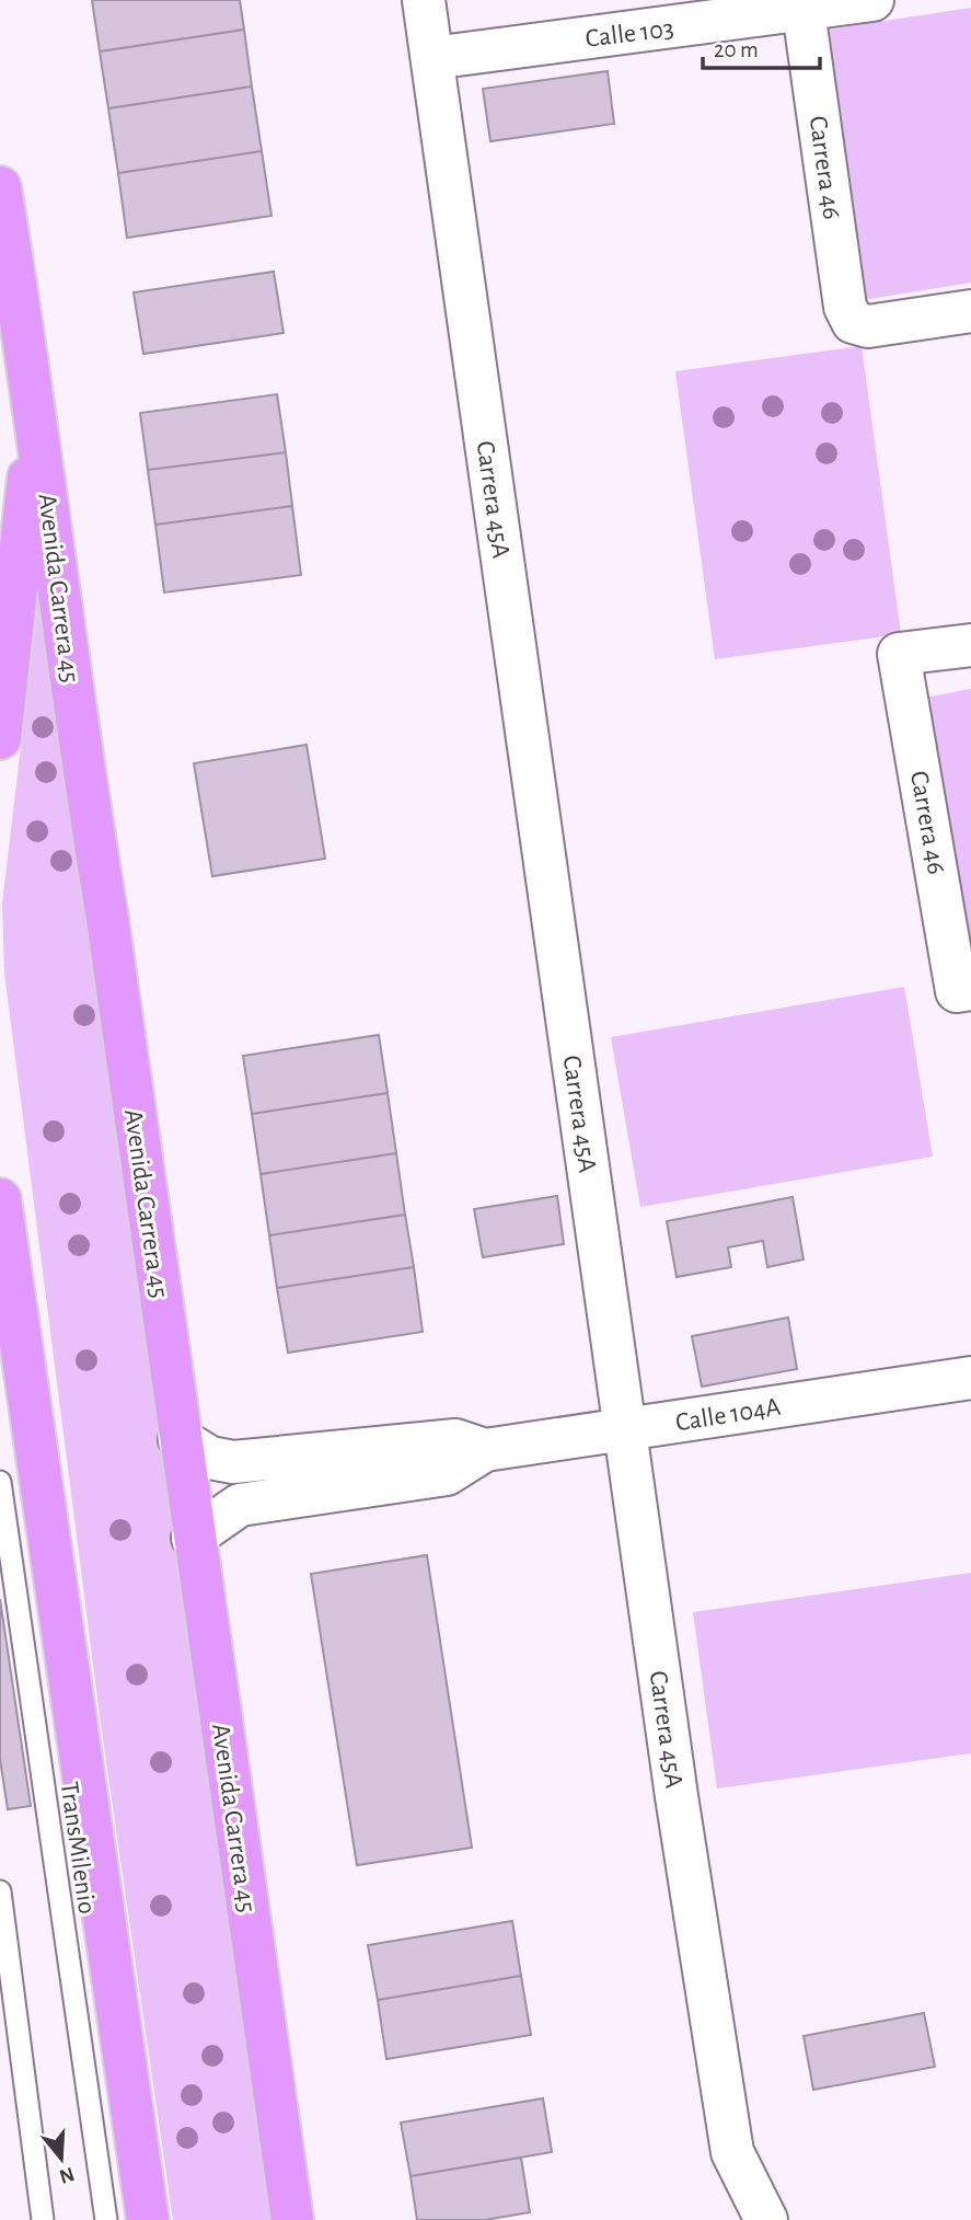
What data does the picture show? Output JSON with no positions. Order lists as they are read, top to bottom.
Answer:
{
  "streets": {
    "highway": ["Avenida Carrera 45"],
    "street": [
      "Calle 103",
      "Carrera 46",
      "Carrera 45A",
      "Calle 104A"
    ],
    "lane": ["TransMilenio"]
  },
  "crossings": [
    ["Calle 103", "Carrera 46"],
    ["Calle 103", "Carrera 45A"],
    ["Carrera 45A", "Calle 104A"],
    ["Avenida Carrera 45", "Calle 104A"]
  ],
  "scale_bar": "20 m",
  "north": "bottom"
}
